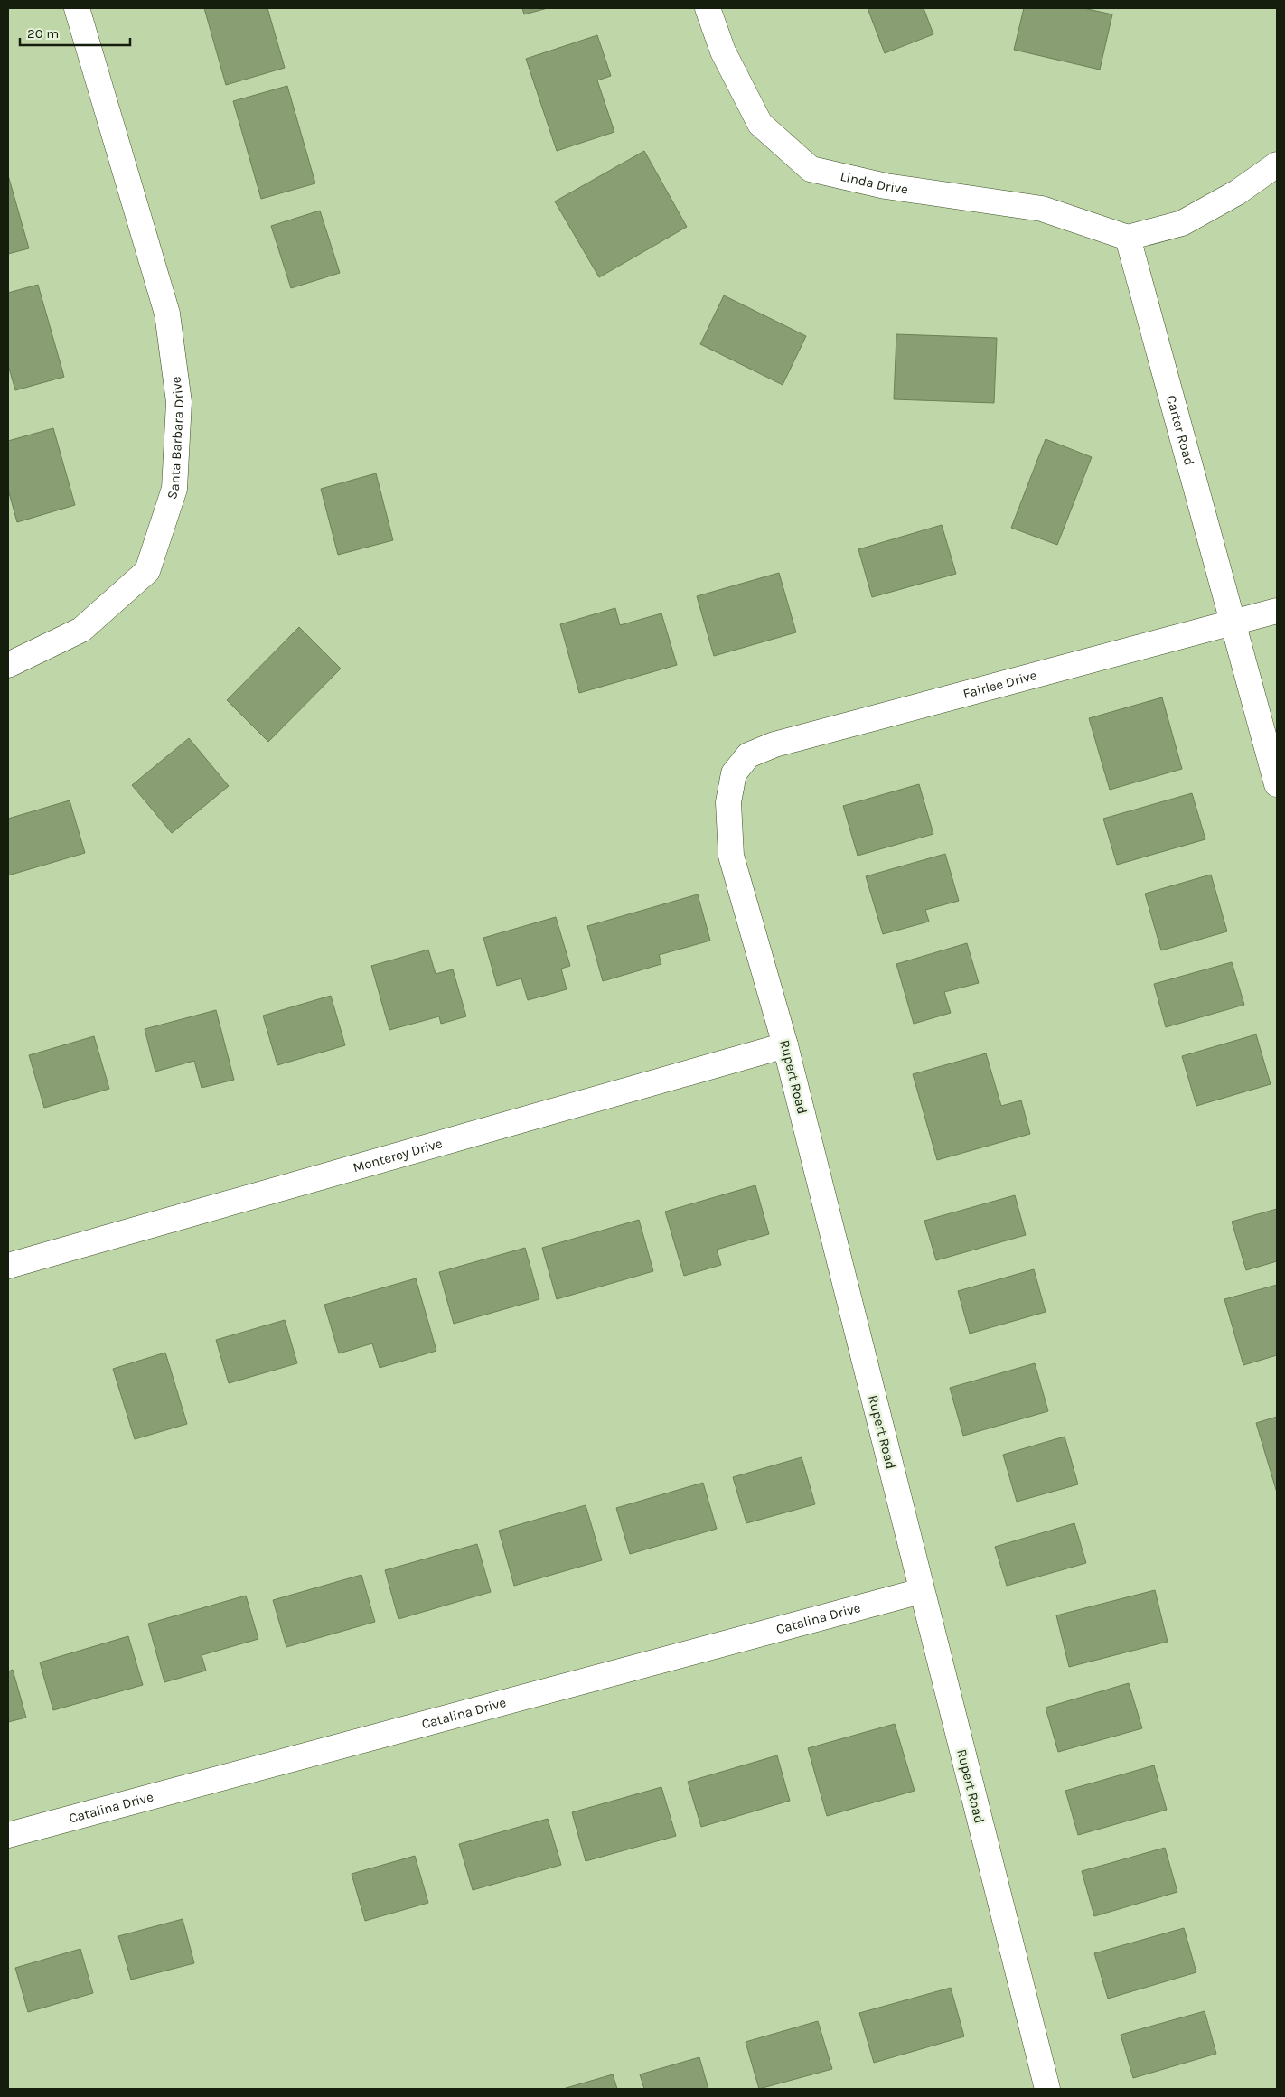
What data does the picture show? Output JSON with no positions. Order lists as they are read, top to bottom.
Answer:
{
  "streets": {
    "street": [
      "Linda Drive",
      "Carter Road",
      "Santa Barbara Drive",
      "Fairlee Drive",
      "Rupert Road",
      "Monterey Drive",
      "Catalina Drive"
    ]
  },
  "crossings": [
    ["Linda Drive", "Carter Road"],
    ["Carter Road", "Fairlee Drive"],
    ["Fairlee Drive", "Rupert Road"],
    ["Rupert Road", "Monterey Drive"],
    ["Rupert Road", "Catalina Drive"]
  ],
  "scale_bar": "20 m"
}
